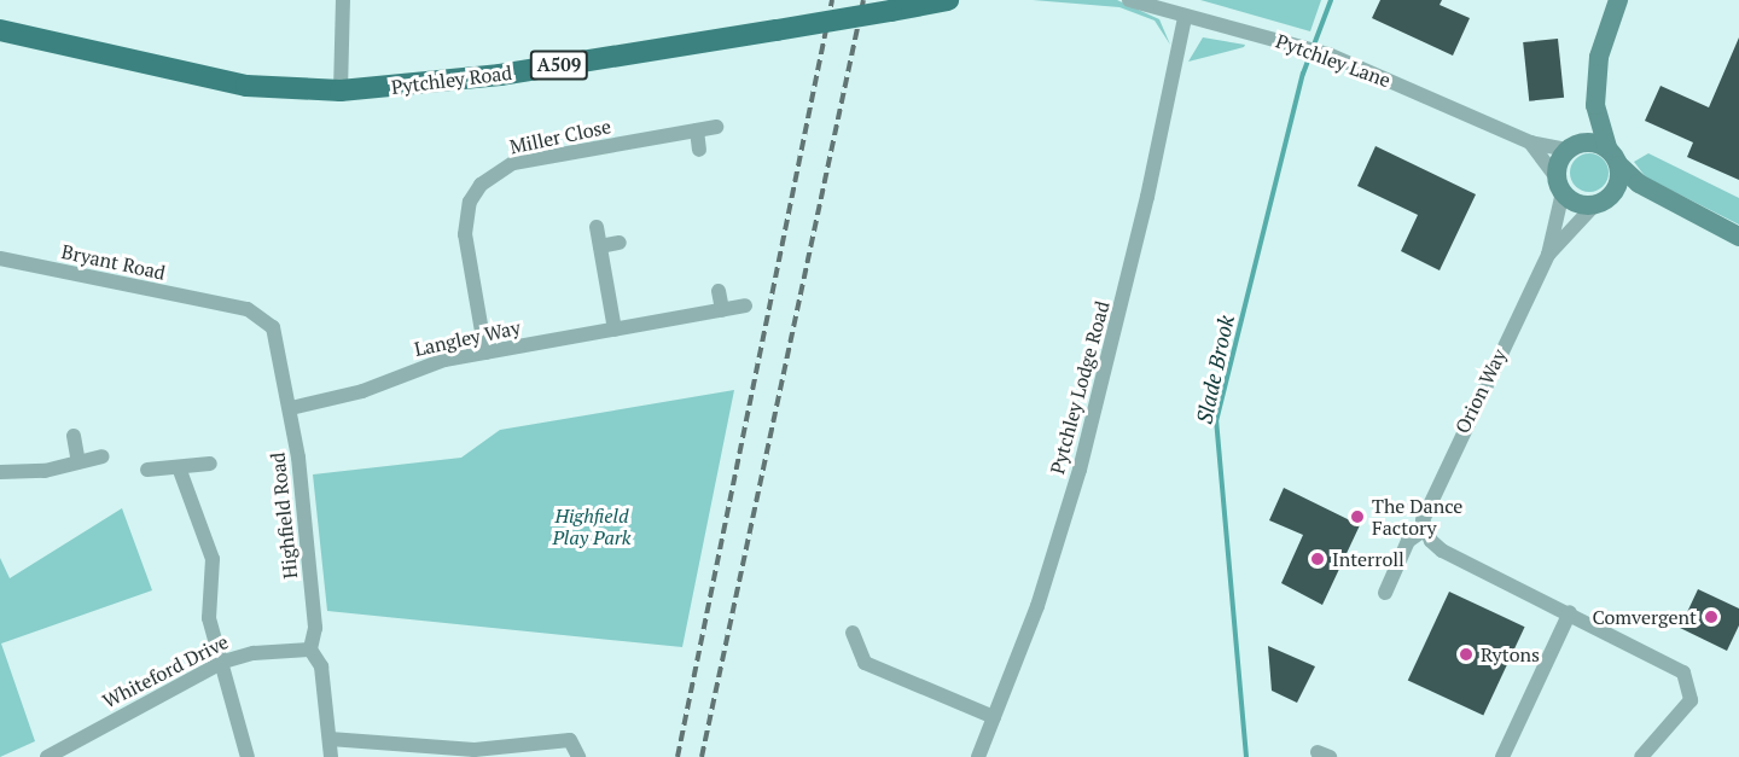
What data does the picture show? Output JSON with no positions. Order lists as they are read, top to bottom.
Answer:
{
  "streets": {
    "main road": ["A509", "Pytchley Road"],
    "street": [
      "Pytchley Lane",
      "Miller Close",
      "Bryant Road",
      "Langley Way",
      "Pytchley Lodge Road",
      "Orion Way",
      "Highfield Road",
      "Whiteford Drive"
    ]
  },
  "crossings": [
    ["Pytchley Lane", "Pytchley Lodge Road"],
    ["Pytchley Lane", "Orion Way"],
    ["Miller Close", "Langley Way"],
    ["Bryant Road", "Highfield Road"],
    ["Langley Way", "Highfield Road"],
    ["Highfield Road", "Whiteford Drive"]
  ],
  "water": ["Slade Brook"],
  "parks": ["Highfield Play Park"],
  "places": [
    "The Dance Factory",
    "Interroll",
    "Comvergent",
    "Rytons"
  ]
}
